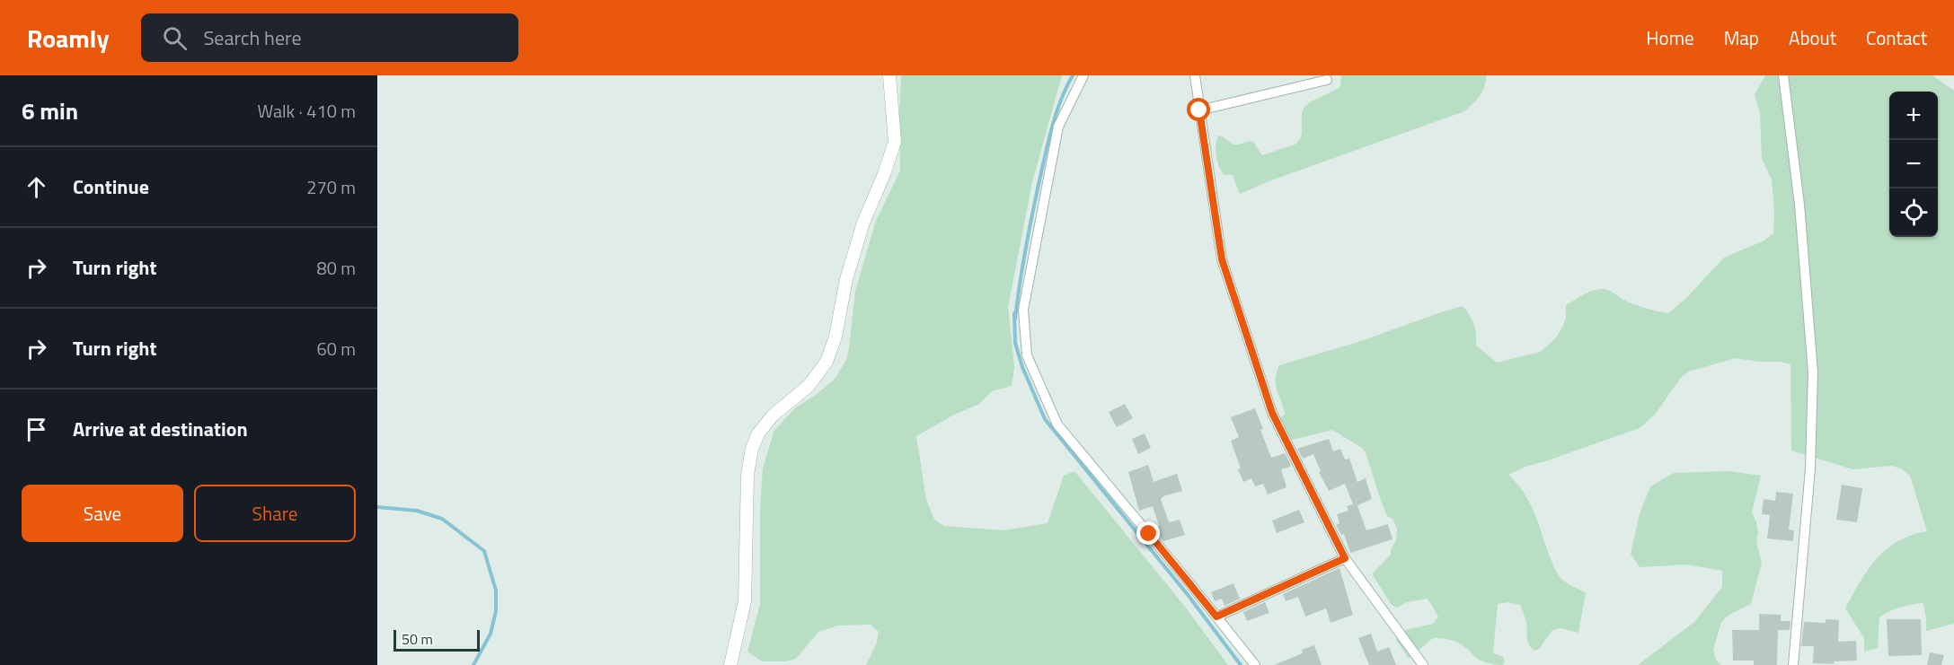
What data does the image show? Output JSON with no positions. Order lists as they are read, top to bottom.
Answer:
{
  "scale_bar": "50 m",
  "page": {
    "header": "Roamly",
    "search": "Search here",
    "nav": [
      "Home",
      "Map",
      "About",
      "Contact"
    ],
    "heading": ["6 min", "Walk · 410 m"],
    "map_buttons": ["+", "−"],
    "list": [
      ["Continue", "270 m"],
      ["Turn right", "80 m"],
      ["Turn right", "60 m"],
      "Arrive at destination"
    ],
    "buttons": ["Save", "Share"],
    "scale": "50 m"
  }
}
